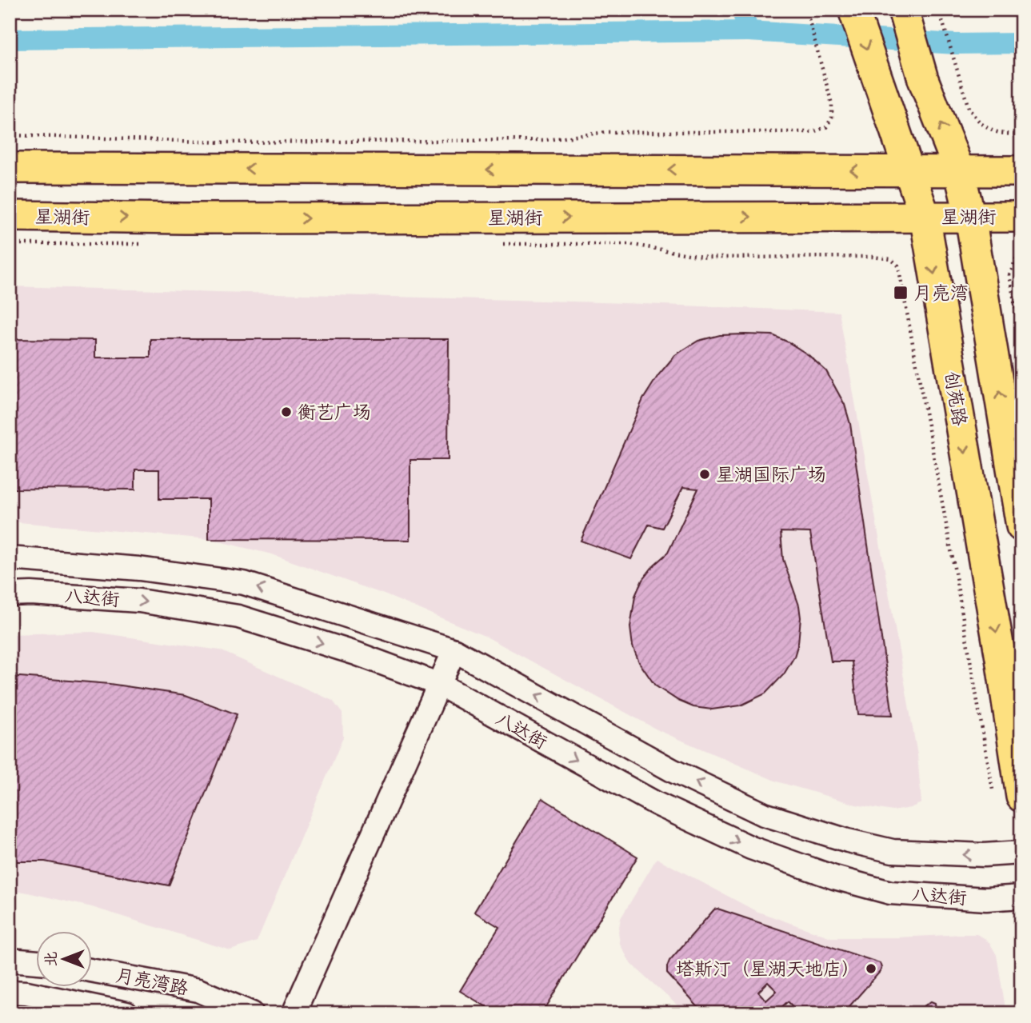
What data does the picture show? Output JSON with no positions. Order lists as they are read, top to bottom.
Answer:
{
  "streets": {
    "main road": ["星湖街", "创苑路"],
    "street": ["八达街", "月亮湾路"]
  },
  "crossings": [
    ["星湖街", "创苑路"]
  ],
  "places": {
    "transit": ["月亮湾"],
    "other": ["衡艺广场", "星湖国际广场", "塔斯汀（星湖天地店）"]
  },
  "north": "left"
}
